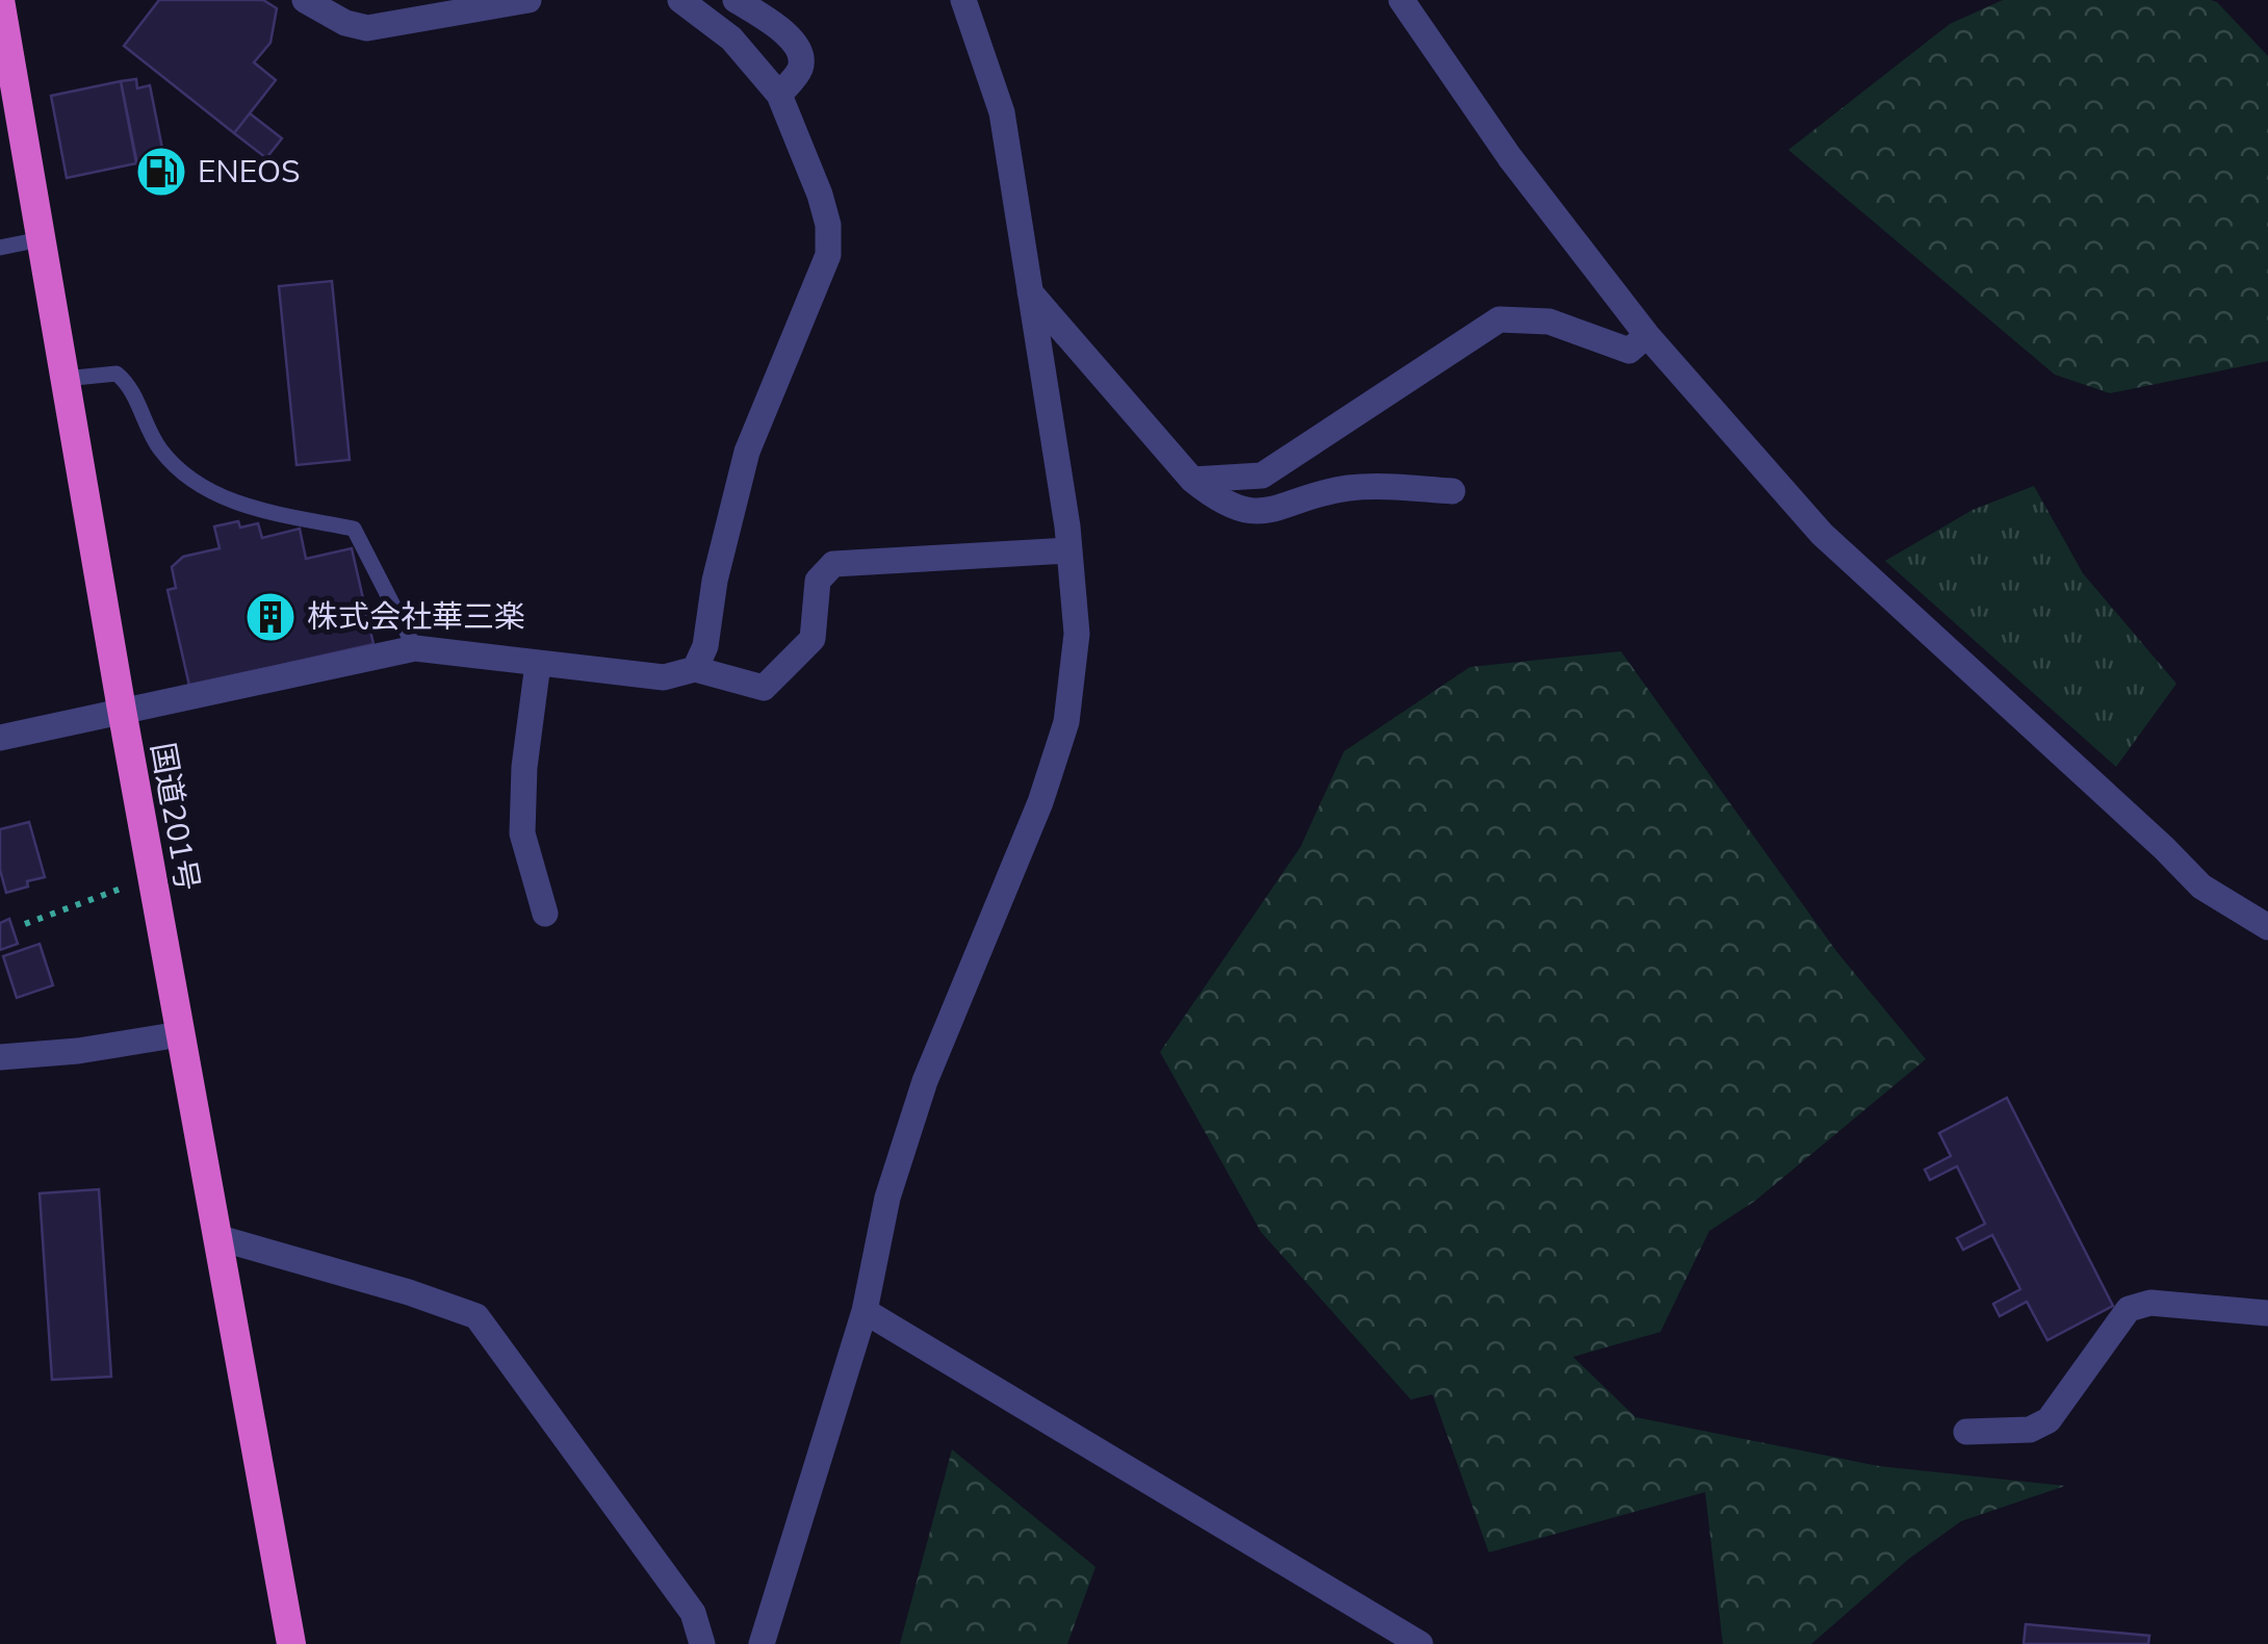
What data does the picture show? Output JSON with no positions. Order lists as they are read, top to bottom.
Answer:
{
  "streets": {
    "highway": ["国道201号"]
  },
  "places": {
    "fuel station": ["ENEOS"],
    "building": ["株式会社華三楽"]
  }
}
